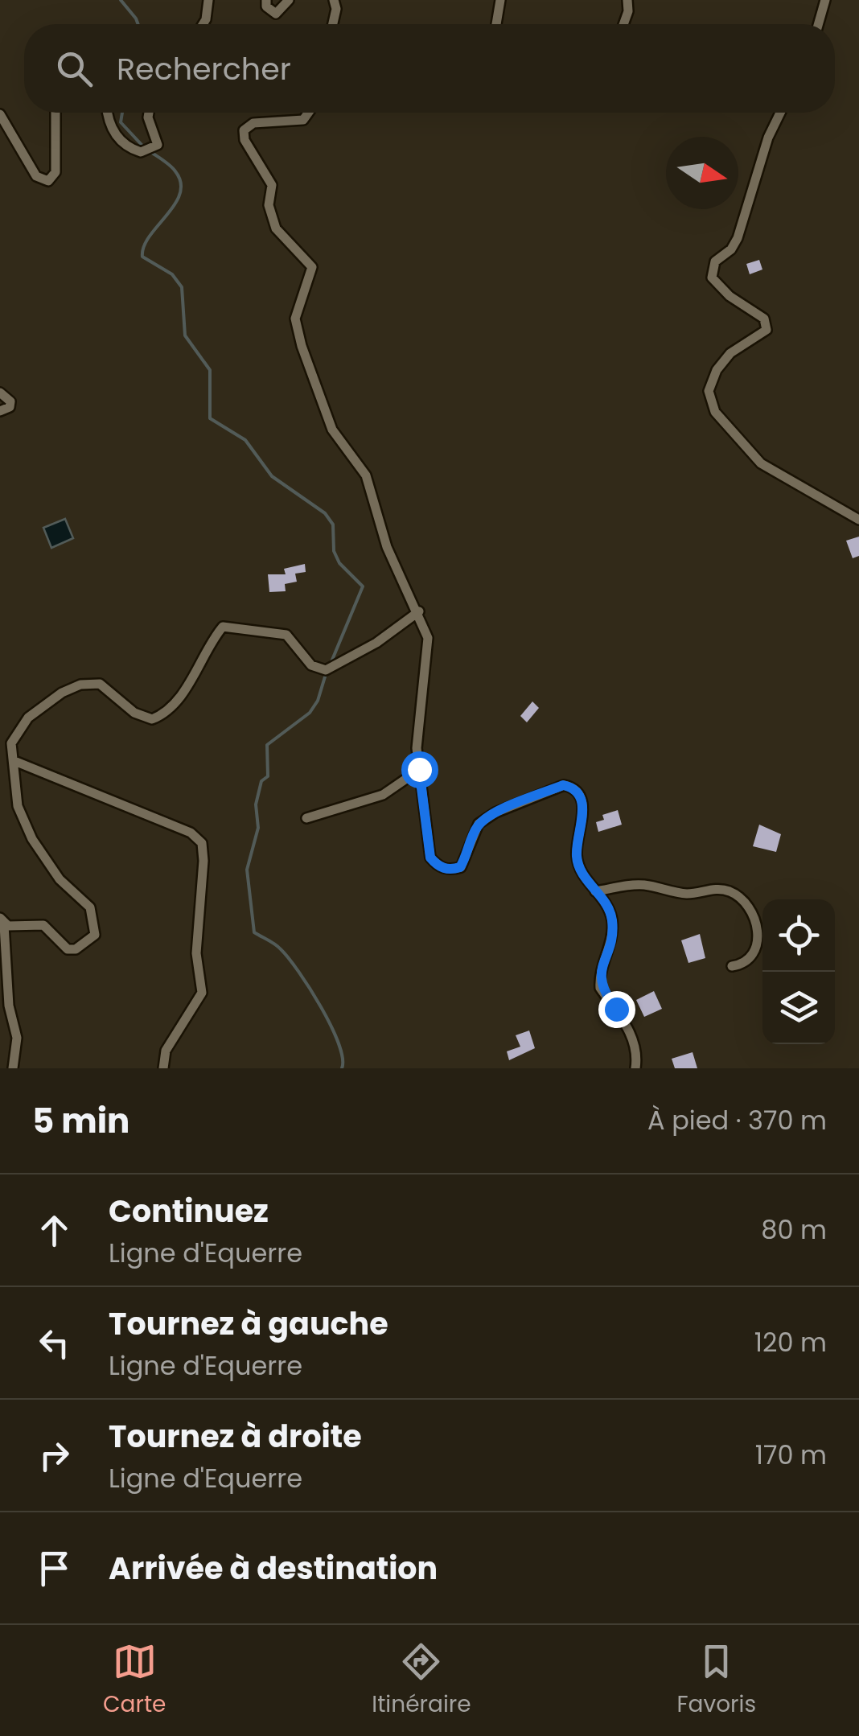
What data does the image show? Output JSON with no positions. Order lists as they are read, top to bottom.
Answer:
{
  "north": "right",
  "page": {
    "search": "Rechercher",
    "heading": ["5 min", "À pied · 370 m"],
    "list": [
      ["Continuez", "Ligne d'Equerre", "80 m"],
      ["Tournez à gauche", "Ligne d'Equerre", "120 m"],
      ["Tournez à droite", "Ligne d'Equerre", "170 m"],
      "Arrivée à destination"
    ],
    "nav": ["Carte", "Itinéraire", "Favoris"]
  }
}
